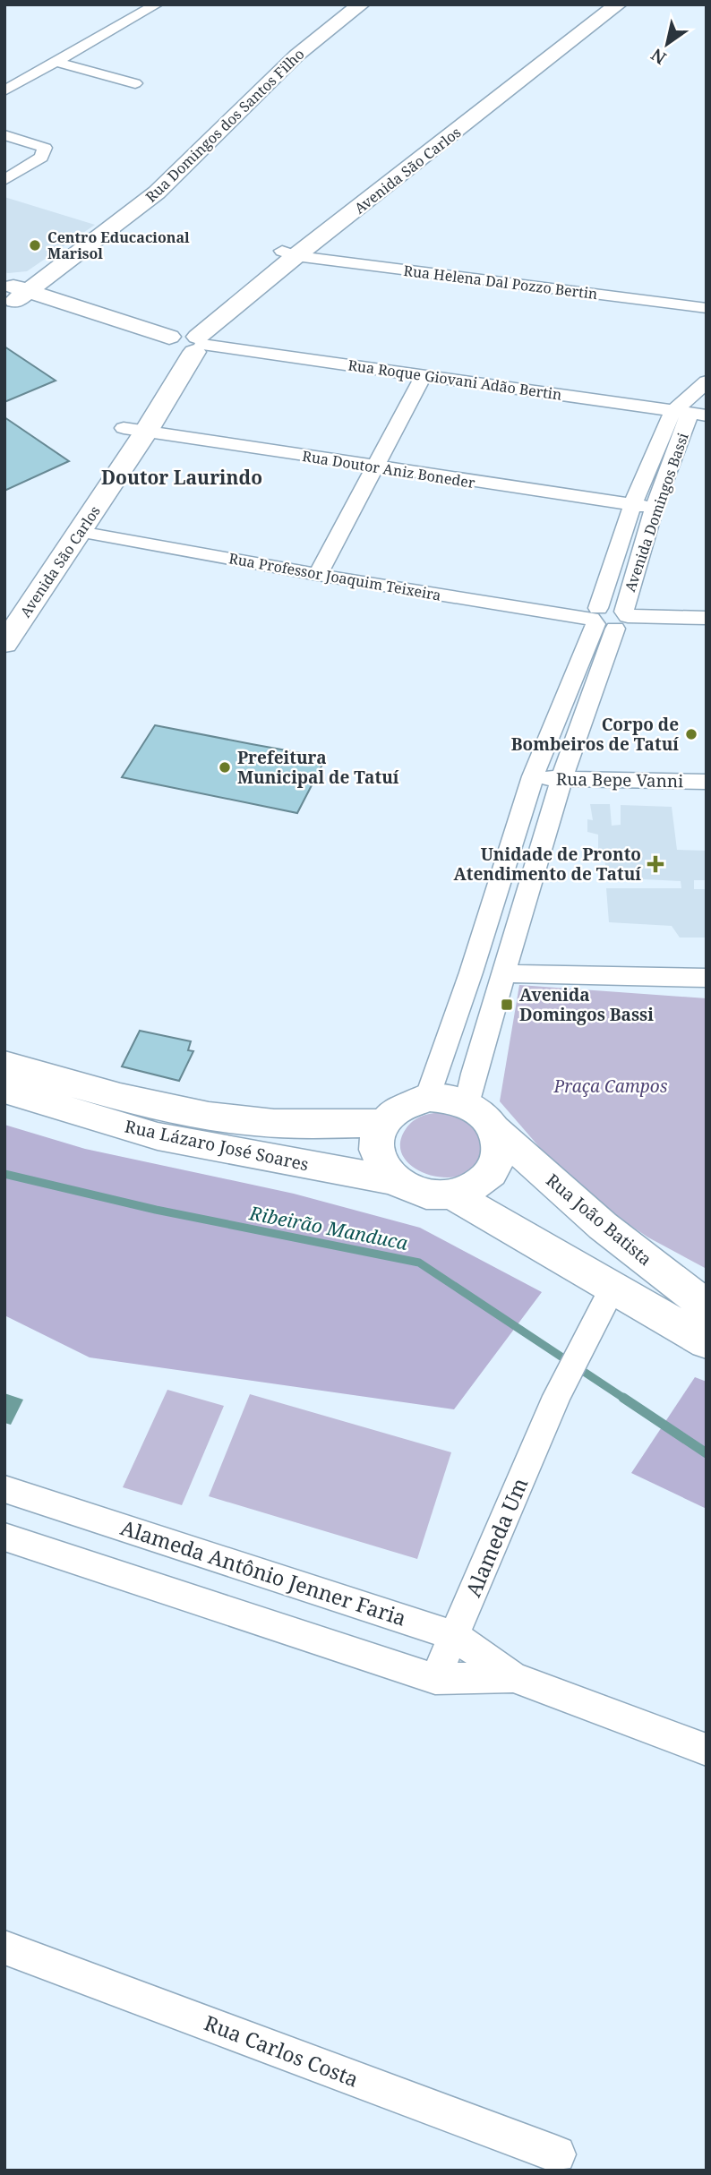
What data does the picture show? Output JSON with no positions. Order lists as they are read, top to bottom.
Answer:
{
  "streets": {
    "main road": [
      "Rua Domingos dos Santos Filho",
      "Avenida São Carlos",
      "Rua Lázaro José Soares",
      "Rua João Batista"
    ],
    "street": [
      "Rua Helena Dal Pozzo Bertin",
      "Rua Roque Giovani Adão Bertin",
      "Rua Doutor Aniz Boneder",
      "Avenida Domingos Bassi",
      "Rua Professor Joaquim Teixeira",
      "Rua Bepe Vanni",
      "Alameda Um",
      "Alameda Antônio Jenner Faria",
      "Rua Carlos Costa"
    ]
  },
  "crossings": [
    ["Avenida São Carlos", "Rua Helena Dal Pozzo Bertin"],
    ["Avenida São Carlos", "Rua Roque Giovani Adão Bertin"],
    ["Avenida São Carlos", "Rua Doutor Aniz Boneder"],
    ["Avenida São Carlos", "Rua Professor Joaquim Teixeira"],
    ["Rua Roque Giovani Adão Bertin", "Avenida Domingos Bassi"],
    ["Rua Doutor Aniz Boneder", "Avenida Domingos Bassi"],
    ["Avenida Domingos Bassi", "Rua Professor Joaquim Teixeira"],
    ["Avenida Domingos Bassi", "Rua Bepe Vanni"],
    ["Avenida Domingos Bassi", "Rua Lázaro José Soares"],
    ["Avenida Domingos Bassi", "Rua João Batista"],
    ["Rua Lázaro José Soares", "Rua João Batista"],
    ["Alameda Um", "Alameda Antônio Jenner Faria"]
  ],
  "districts": ["Doutor Laurindo"],
  "water": ["Ribeirão Manduca"],
  "parks": ["Praça Campos"],
  "places": {
    "other": ["Centro Educacional Marisol", "Corpo de Bombeiros de Tatuí", "Prefeitura Municipal de Tatuí"],
    "health": ["Unidade de Pronto Atendimento de Tatuí"],
    "transit": ["Avenida Domingos Bassi"]
  },
  "north": "bottom left"
}
